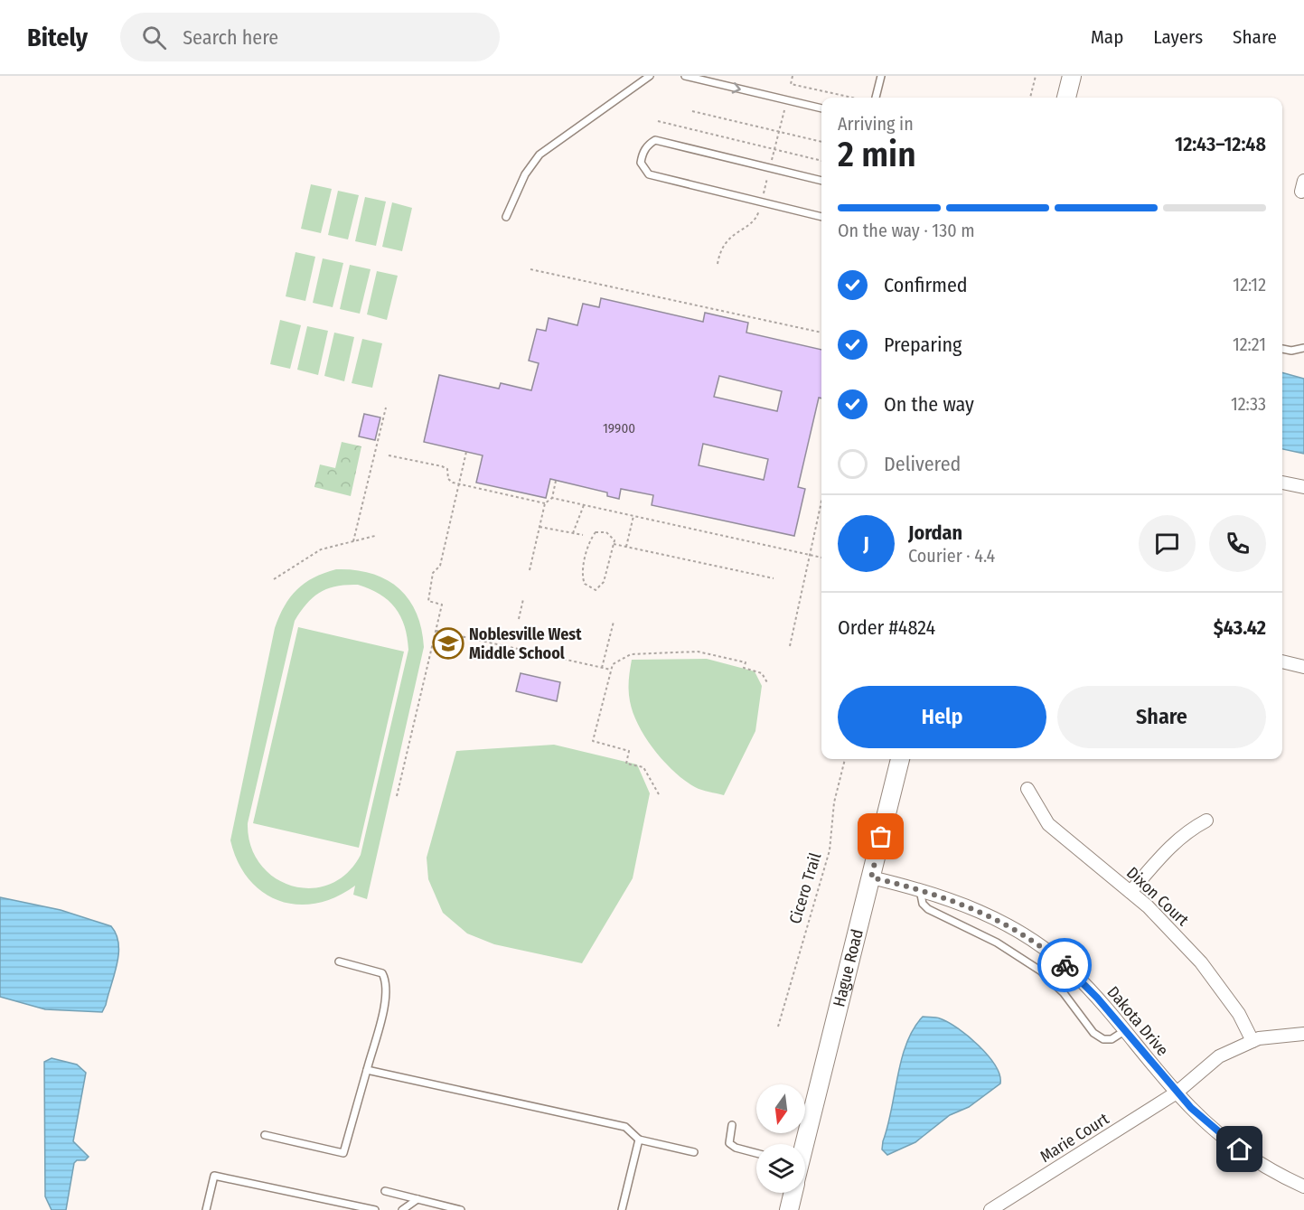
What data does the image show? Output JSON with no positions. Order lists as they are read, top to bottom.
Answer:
{
  "streets": {
    "main road": ["Hague Road"],
    "street": ["Dixon Court", "Dakota Drive", "Marie Court"],
    "path": ["Cicero Trail"]
  },
  "crossings": [
    ["Dixon Court", "Marie Court"],
    ["Hague Road", "Dakota Drive"],
    ["Dakota Drive", "Marie Court"]
  ],
  "places": {
    "school or university": ["Noblesville West Middle School"]
  },
  "house_numbers": ["19900"],
  "north": "bottom",
  "page": {
    "header": "Bitely",
    "search": "Search here",
    "nav": ["Map", "Layers", "Share"],
    "heading": ["2 min", "Arriving in", "12:43–12:48"],
    "panel": [
      "Jordan",
      "Courier · 4.4",
      "Order #4824",
      "$43.42"
    ],
    "bar": "On the way · 130 m",
    "list": [
      ["Confirmed", "12:12"],
      ["Preparing", "12:21"],
      ["On the way", "12:33"],
      "Delivered"
    ],
    "round": "J",
    "buttons": ["Help", "Share"]
  }
}
